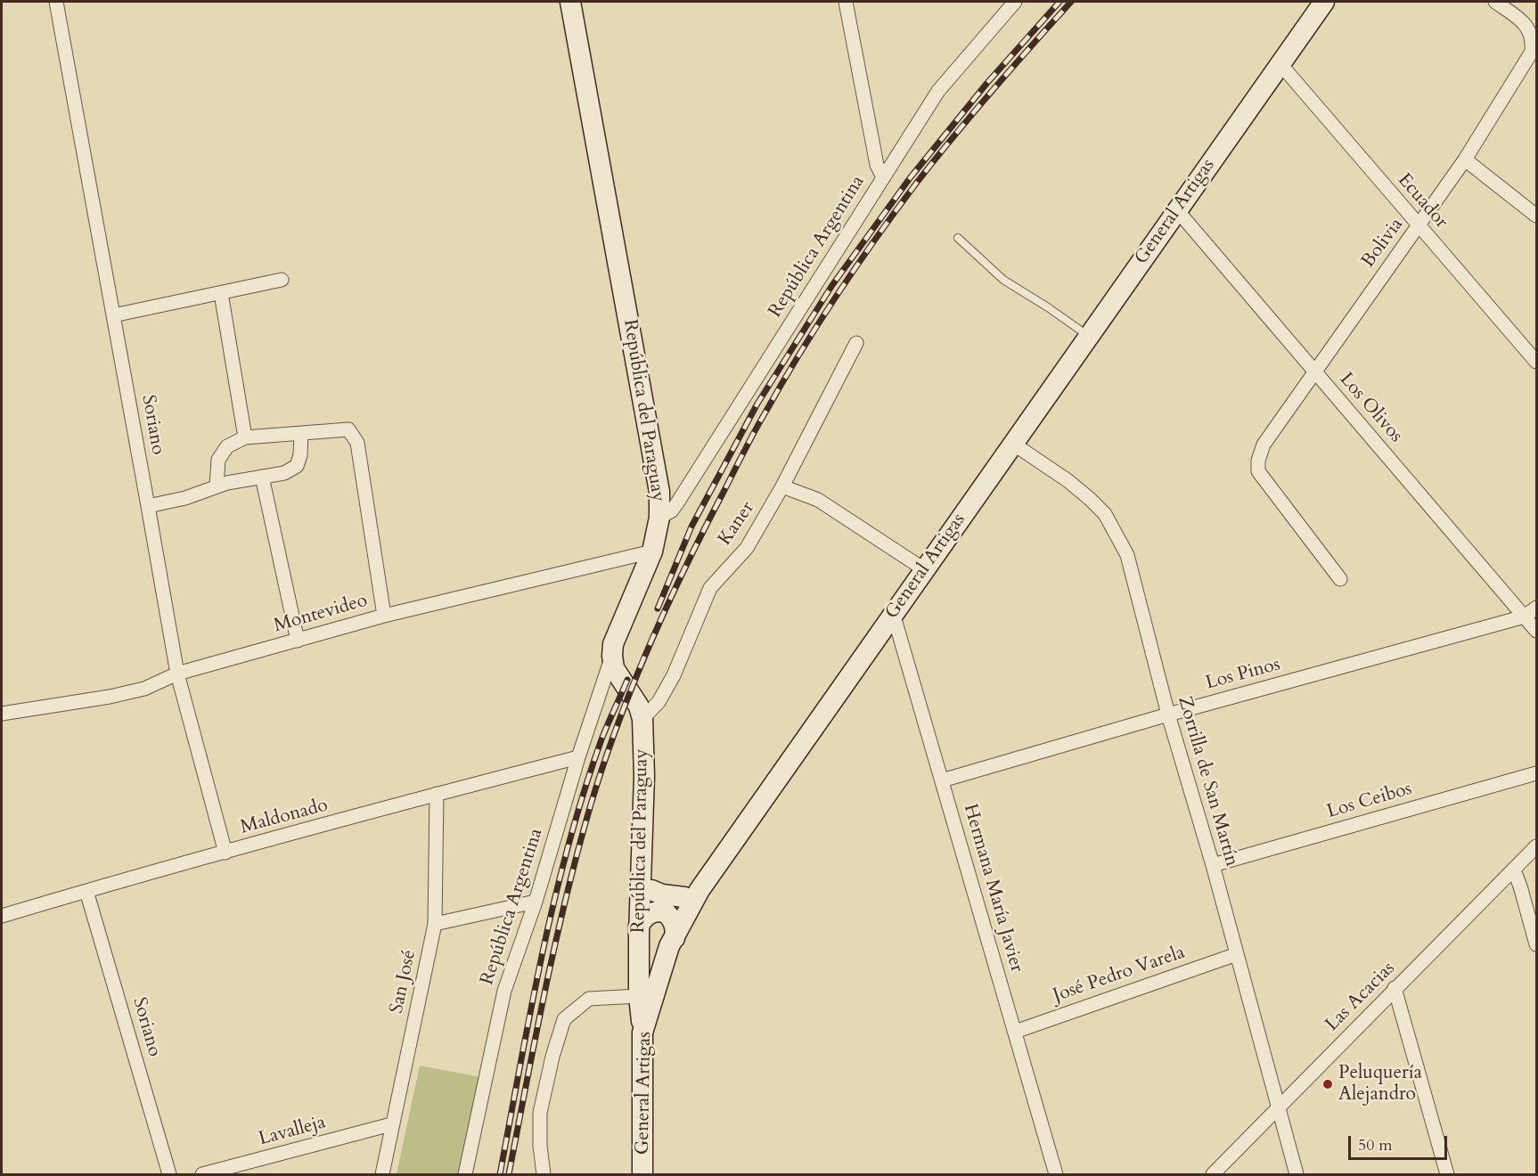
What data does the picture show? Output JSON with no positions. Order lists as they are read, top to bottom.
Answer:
{
  "streets": {
    "street": [
      "Ecuador",
      "General Artigas",
      "Bolivia",
      "República Argentina",
      "Los Olivos",
      "República del Paraguay",
      "Soriano",
      "Kaner",
      "Montevideo",
      "Los Pinos",
      "Zorrilla de San Martín",
      "Los Ceibos",
      "Maldonado",
      "Hermana María Javier",
      "José Pedro Varela",
      "San José",
      "Las Acacias",
      "Lavalleja"
    ]
  },
  "crossings": [
    ["Ecuador", "General Artigas"],
    ["Ecuador", "Bolivia"],
    ["General Artigas", "Los Olivos"],
    ["General Artigas", "República del Paraguay"],
    ["General Artigas", "Zorrilla de San Martín"],
    ["General Artigas", "Hermana María Javier"],
    ["Bolivia", "Los Olivos"],
    ["República Argentina", "República del Paraguay"],
    ["República Argentina", "Maldonado"],
    ["Los Olivos", "Los Pinos"],
    ["República del Paraguay", "Kaner"],
    ["República del Paraguay", "Montevideo"],
    ["Soriano", "Montevideo"],
    ["Soriano", "Maldonado"],
    ["Los Pinos", "Zorrilla de San Martín"],
    ["Los Pinos", "Hermana María Javier"],
    ["Zorrilla de San Martín", "Los Ceibos"],
    ["Zorrilla de San Martín", "José Pedro Varela"],
    ["Zorrilla de San Martín", "Las Acacias"],
    ["Maldonado", "San José"],
    ["Hermana María Javier", "José Pedro Varela"],
    ["San José", "Lavalleja"]
  ],
  "places": ["Peluquería Alejandro"],
  "scale_bar": "50 m"
}
